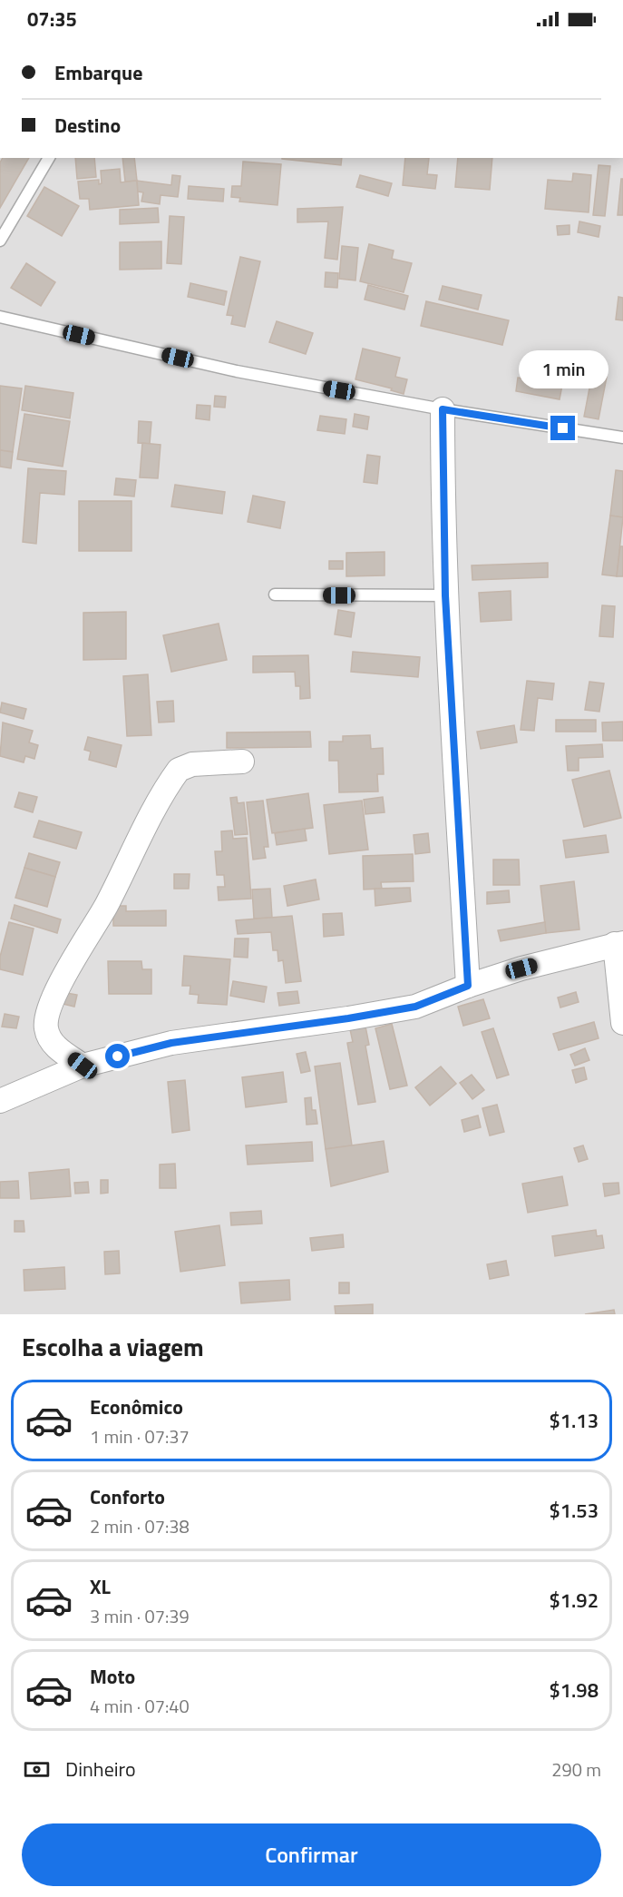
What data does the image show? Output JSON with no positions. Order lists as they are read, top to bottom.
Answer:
{
  "page": {
    "status": "07:35",
    "banner": ["Embarque", "Destino"],
    "bubble": "1 min",
    "heading": "Escolha a viagem",
    "list": [
      {
        "name": "Econômico",
        "note": "1 min · 07:37",
        "value": "$1.13"
      },
      {
        "name": "Conforto",
        "note": "2 min · 07:38",
        "value": "$1.53"
      },
      {
        "name": "XL",
        "note": "3 min · 07:39",
        "value": "$1.92"
      },
      {
        "name": "Moto",
        "note": "4 min · 07:40",
        "value": "$1.98"
      }
    ],
    "pay": ["Dinheiro", "290 m"],
    "buttons": "Confirmar"
  }
}
